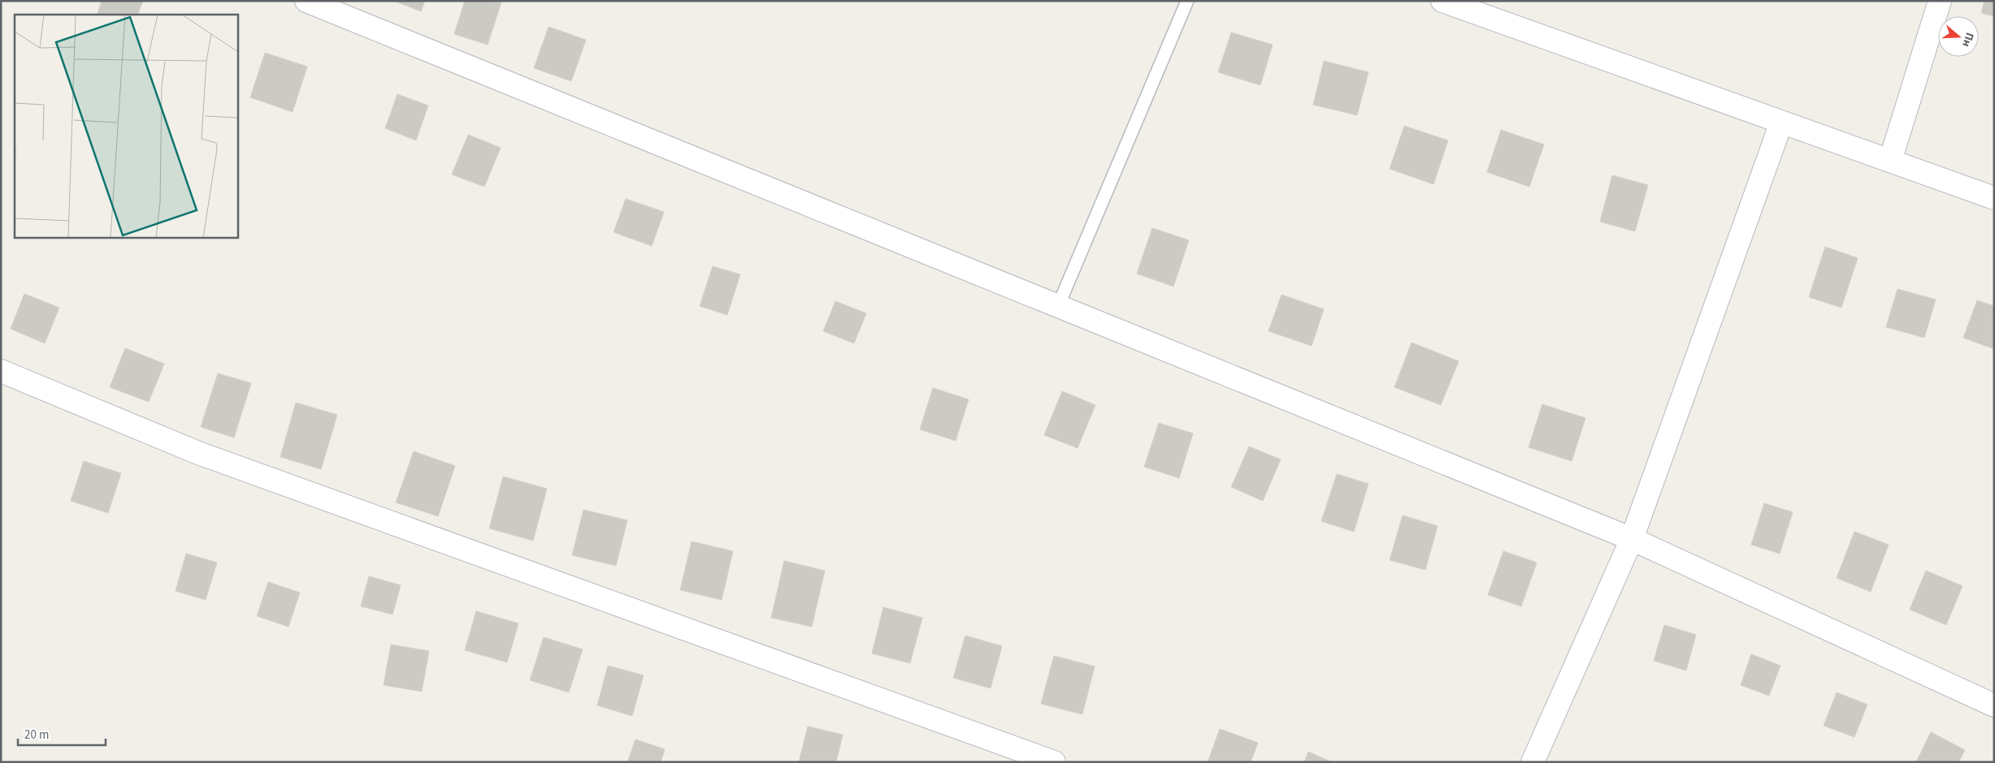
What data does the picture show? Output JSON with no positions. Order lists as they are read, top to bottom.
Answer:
{
  "scale_bar": "20 m",
  "north": "right"
}
